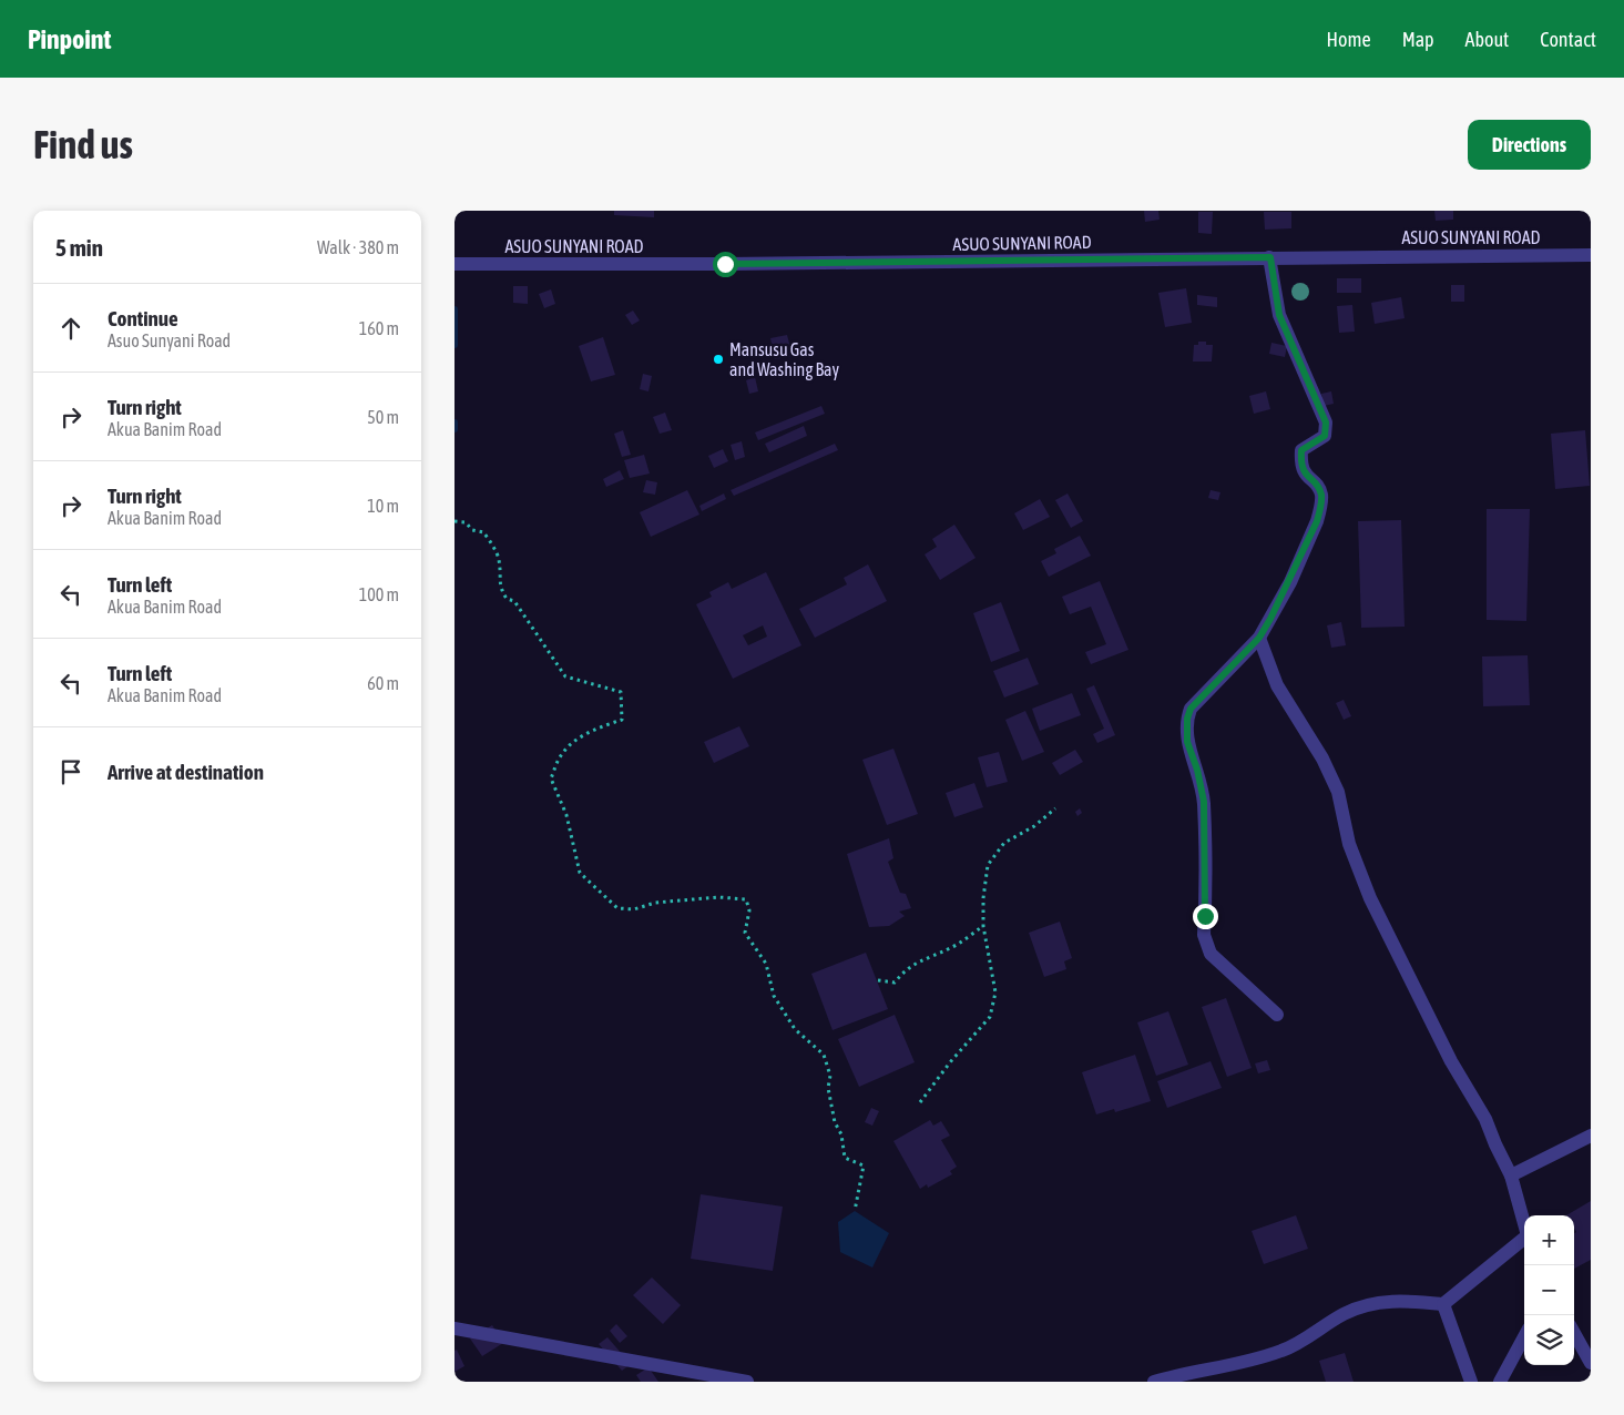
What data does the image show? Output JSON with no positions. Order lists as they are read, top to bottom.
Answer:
{
  "streets": {
    "street": ["ASUO SUNYANI ROAD"]
  },
  "places": ["Mansusu Gas and Washing Bay"],
  "page": {
    "header": "Pinpoint",
    "nav": [
      "Home",
      "Map",
      "About",
      "Contact"
    ],
    "buttons": "Directions",
    "title": "Find us",
    "heading": ["5 min", "Walk · 380 m"],
    "list": [
      ["Continue", "Asuo Sunyani Road", "160 m"],
      ["Turn right", "Akua Banim Road", "50 m"],
      ["Turn right", "Akua Banim Road", "10 m"],
      ["Turn left", "Akua Banim Road", "100 m"],
      ["Turn left", "Akua Banim Road", "60 m"],
      "Arrive at destination"
    ],
    "map_buttons": ["+", "−"]
  }
}
